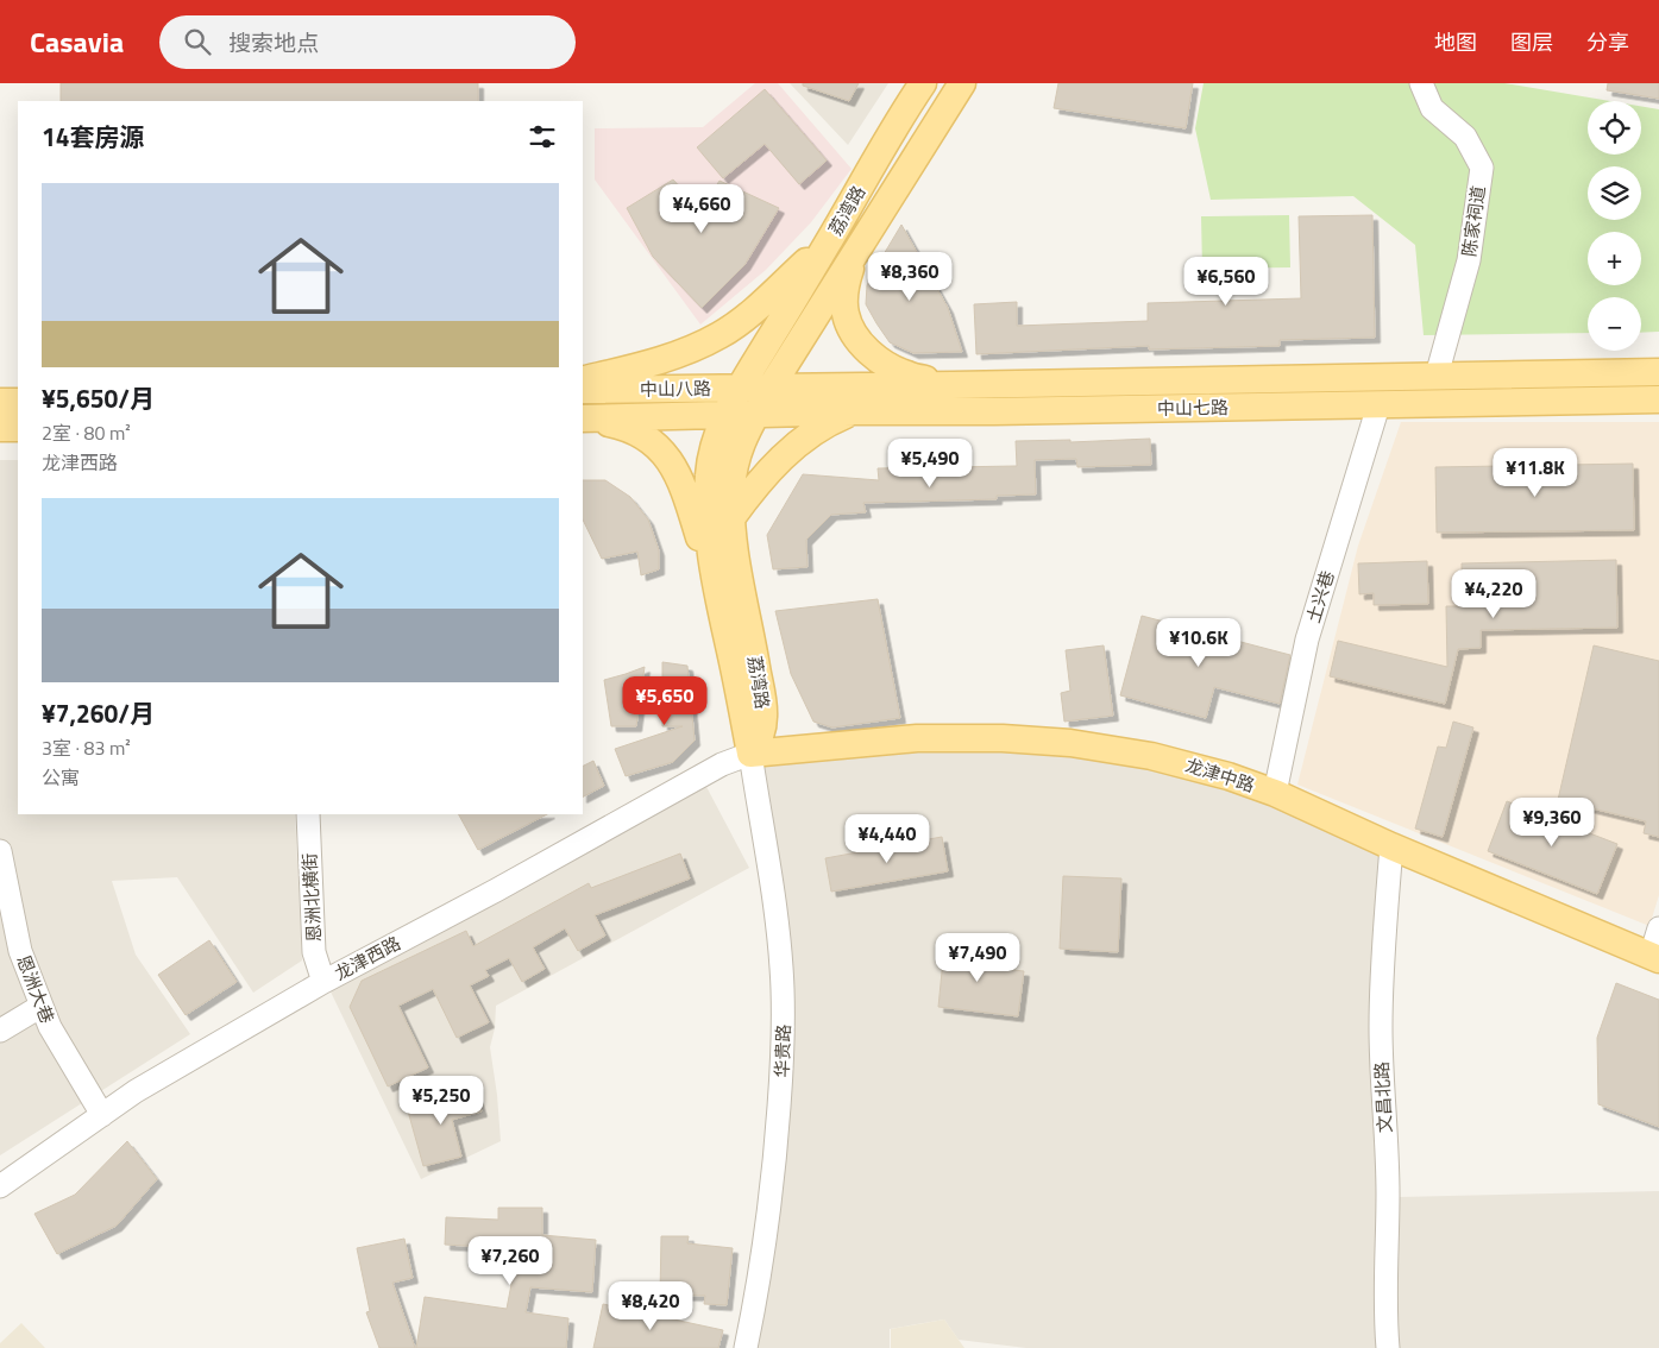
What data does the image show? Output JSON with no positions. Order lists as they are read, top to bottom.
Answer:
{
  "streets": {
    "main road": [
      "荔湾路",
      "中山八路",
      "中山七路",
      "龙津中路"
    ],
    "street": [
      "陈家祠道",
      "土兴巷",
      "恩洲北横街",
      "龙津西路",
      "恩洲大巷",
      "华贵路",
      "文昌北路"
    ]
  },
  "crossings": [
    ["荔湾路", "中山八路"],
    ["荔湾路", "中山七路"],
    ["荔湾路", "龙津中路"],
    ["荔湾路", "龙津西路"],
    ["荔湾路", "华贵路"],
    ["陈家祠道", "中山七路"],
    ["中山八路", "中山七路"],
    ["中山七路", "土兴巷"],
    ["土兴巷", "龙津中路"],
    ["龙津中路", "龙津西路"],
    ["龙津中路", "华贵路"],
    ["龙津中路", "文昌北路"],
    ["恩洲北横街", "龙津西路"],
    ["龙津西路", "恩洲大巷"],
    ["龙津西路", "华贵路"]
  ],
  "page": {
    "header": "Casavia",
    "search": "搜索地点",
    "nav": ["地图", "图层", "分享"],
    "map_buttons": ["+", "−"],
    "heading": "14套房源",
    "list": [
      {
        "name": "¥5,650/月",
        "note": "2室 · 80 m² · 龙津西路"
      },
      {
        "name": "¥7,260/月",
        "note": "3室 · 83 m² · 公寓"
      }
    ],
    "price": [
      "¥4,660",
      "¥8,360",
      "¥6,560",
      "¥5,490",
      "¥11.8K",
      "¥4,220",
      "¥10.6K",
      "¥5,650",
      "¥9,360",
      "¥4,440",
      "¥7,490",
      "¥5,250",
      "¥7,260",
      "¥8,420"
    ]
  }
}
